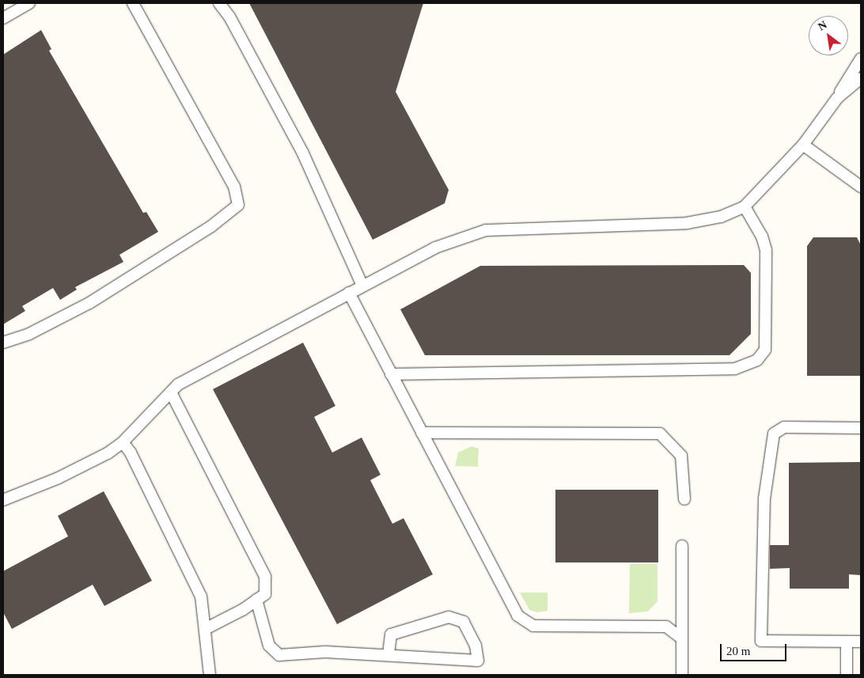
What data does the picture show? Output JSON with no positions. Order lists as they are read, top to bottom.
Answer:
{
  "scale_bar": "20 m",
  "north": "top left"
}
